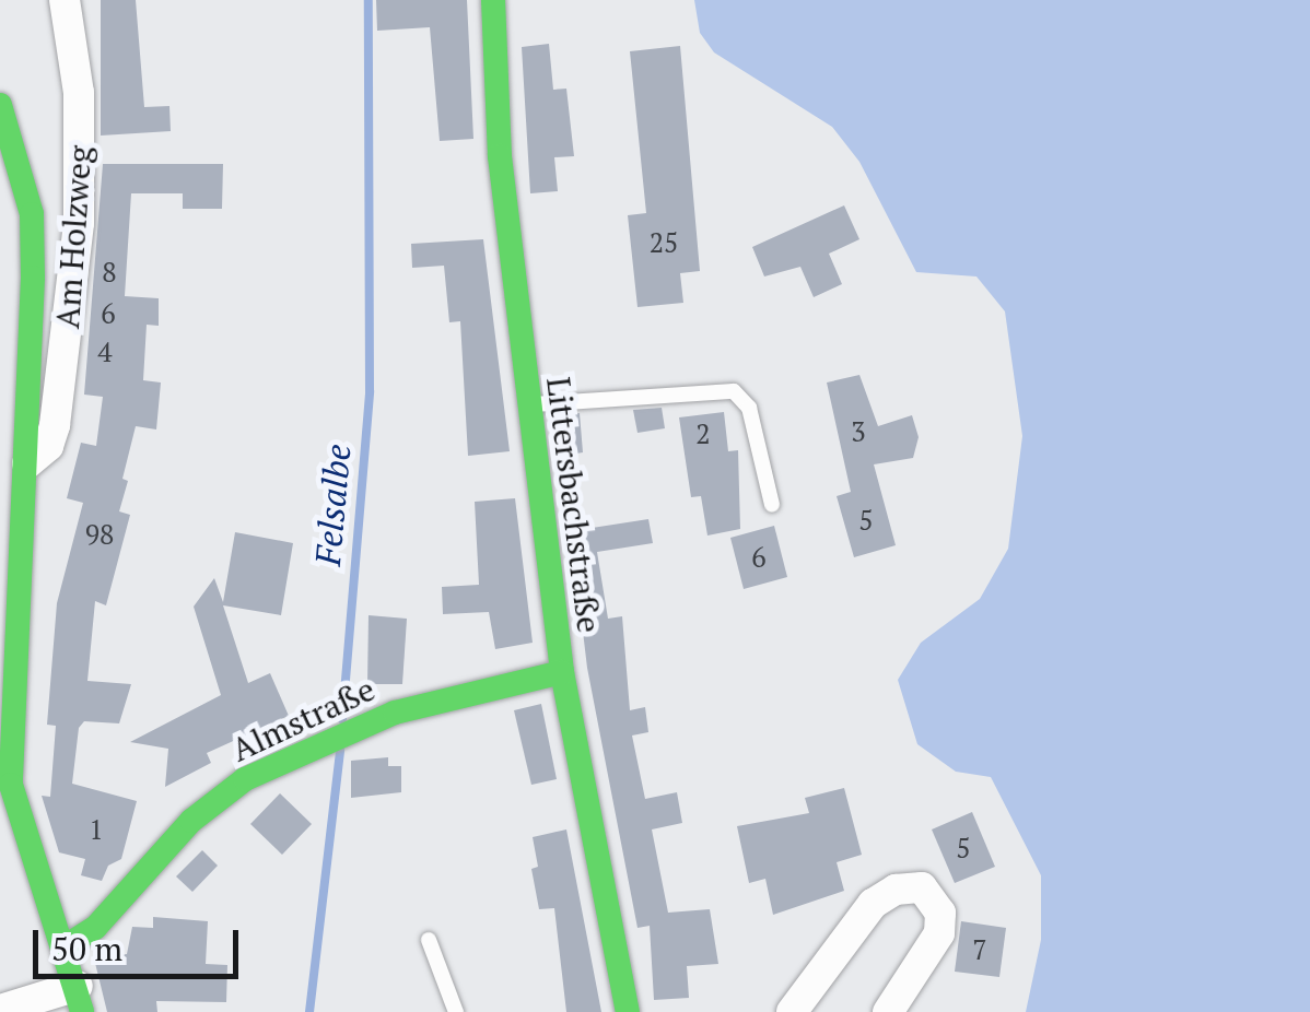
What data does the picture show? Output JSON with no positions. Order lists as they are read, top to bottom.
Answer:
{
  "streets": {
    "street": ["Am Holzweg", "Littersbachstraße", "Almstraße"]
  },
  "crossings": [
    ["Littersbachstraße", "Almstraße"]
  ],
  "water": ["Felsalbe"],
  "house_numbers": [
    "25",
    "8",
    "6",
    "4",
    "3",
    "2",
    "5",
    "98",
    "6",
    "1",
    "5",
    "7"
  ],
  "scale_bar": "50 m"
}
